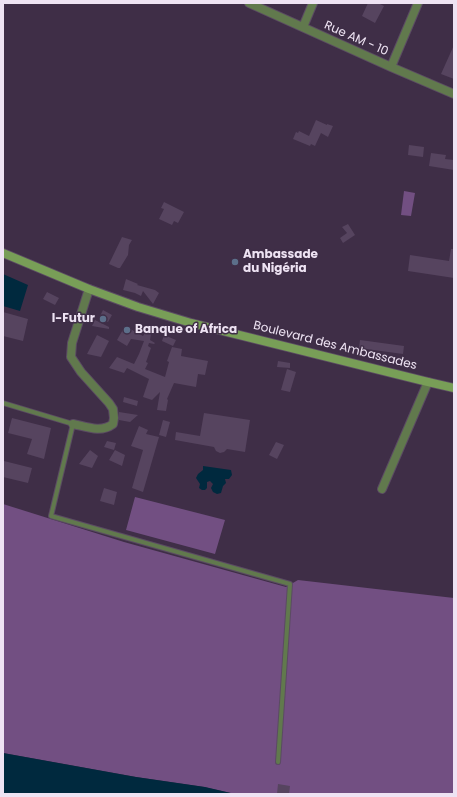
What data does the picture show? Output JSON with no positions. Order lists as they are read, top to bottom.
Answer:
{
  "streets": {
    "main road": ["Boulevard des Ambassades"],
    "street": ["Rue AM - 10"]
  },
  "places": ["Ambassade du Nigéria", "I-Futur", "Banque of Africa"]
}
